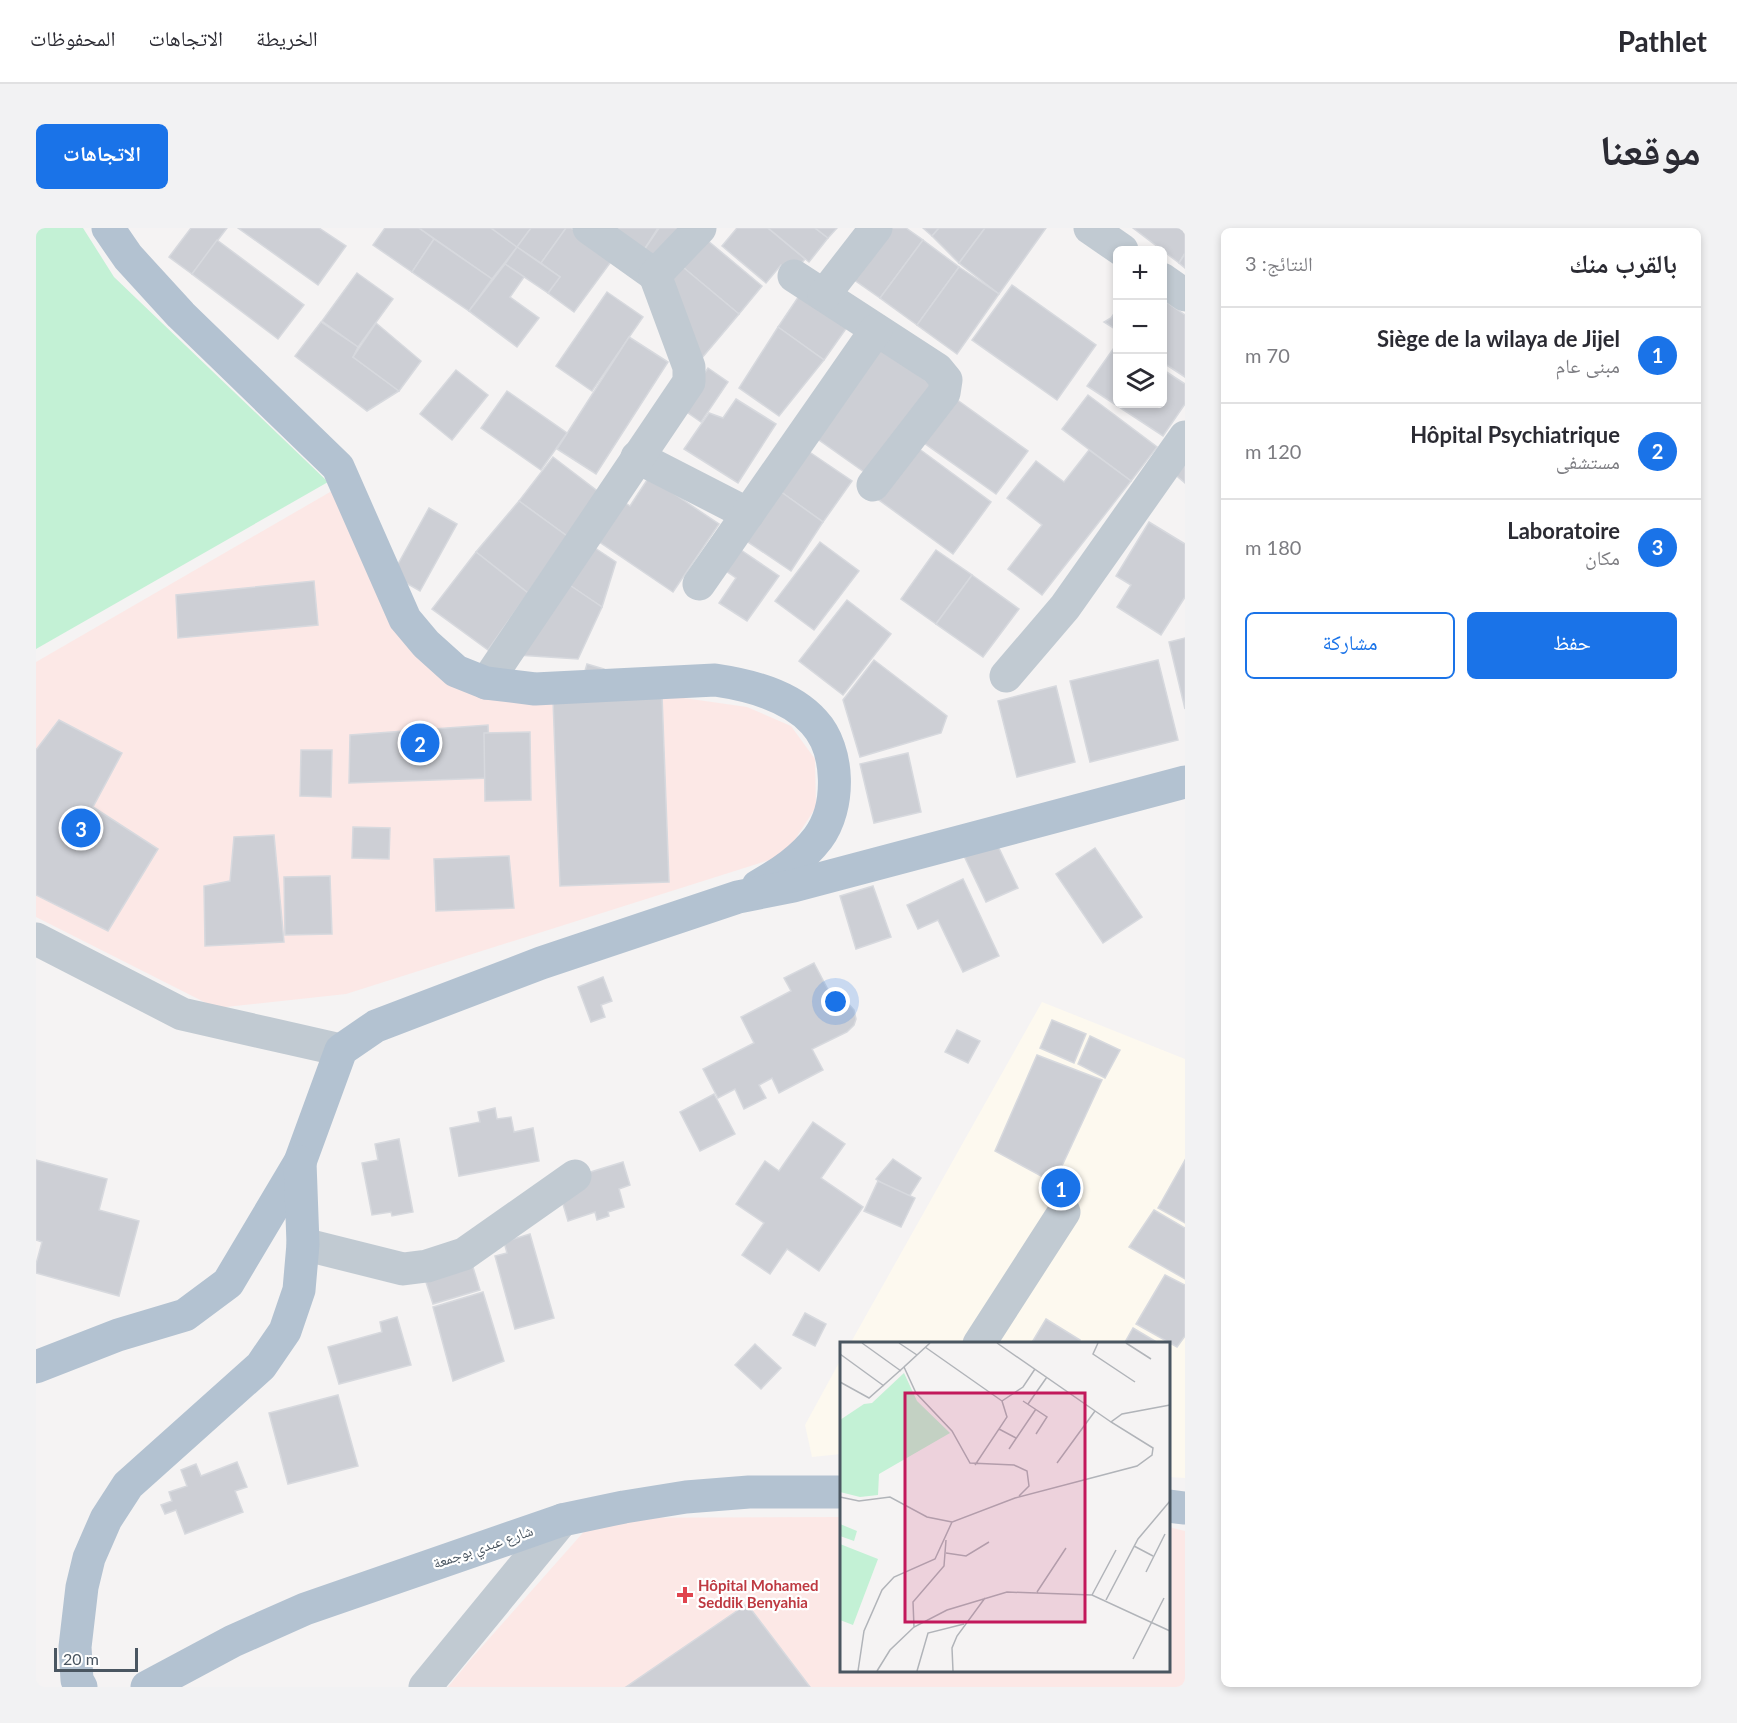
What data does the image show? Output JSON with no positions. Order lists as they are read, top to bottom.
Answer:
{
  "streets": {
    "main road": ["شارع عبدي بوجمعة"]
  },
  "places": {
    "health": ["Hôpital Mohamed Seddik Benyahia"]
  },
  "scale_bar": "20 m",
  "page": {
    "header": "Pathlet",
    "nav": ["الخريطة", "الاتجاهات", "المحفوظات"],
    "title": "موقعنا",
    "buttons": [
      "الاتجاهات",
      ["حفظ", "مشاركة"]
    ],
    "heading": ["بالقرب منك", "النتائج: 3"],
    "map_buttons": ["+", "−"],
    "list": [
      {
        "mark": "1",
        "name": "Siège de la wilaya de Jijel",
        "note": "مبنى عام",
        "value": "70 m"
      },
      {
        "mark": "2",
        "name": "Hôpital Psychiatrique",
        "note": "مستشفى",
        "value": "120 m"
      },
      {
        "mark": "3",
        "name": "Laboratoire",
        "note": "مكان",
        "value": "180 m"
      }
    ],
    "pins": ["2", "3", "1"],
    "scale": "20 m"
  }
}
